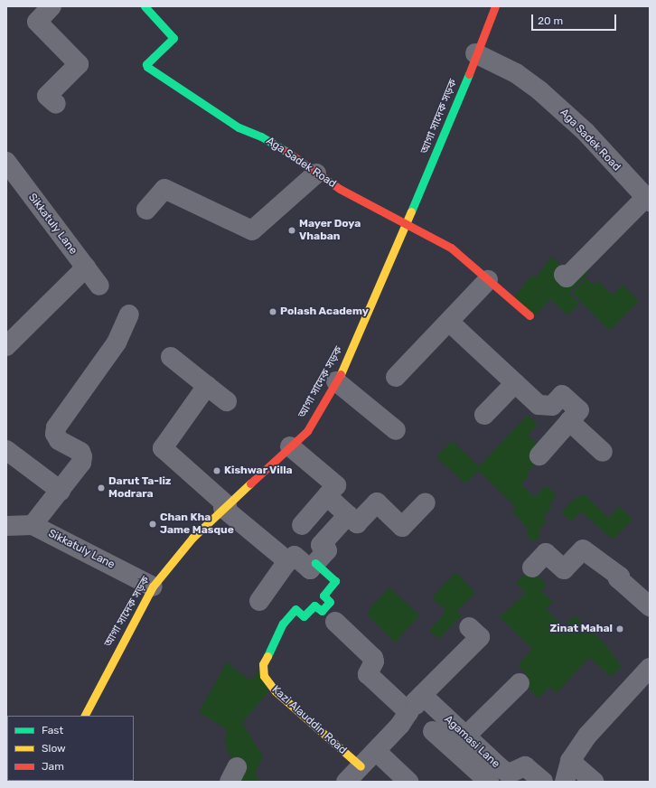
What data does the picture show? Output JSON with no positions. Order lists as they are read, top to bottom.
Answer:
{
  "streets": {
    "street": [
      "আগা সাদেক সড়ক",
      "Aga Sadek Road",
      "Sikkatuly Lane",
      "Kazi Alauddin Road",
      "Agamasi Lane"
    ]
  },
  "crossings": [
    ["আগা সাদেক সড়ক", "Aga Sadek Road"],
    ["আগা সাদেক সড়ক", "Sikkatuly Lane"]
  ],
  "places": [
    "Mayer Doya Vhaban",
    "Polash Academy",
    "Kishwar Villa",
    "Darut Ta-liz Modrara",
    "Chan Kha Jame Masque",
    "Zinat Mahal"
  ],
  "legend": ["Fast", "Slow", "Jam"],
  "scale_bar": "20 m"
}
